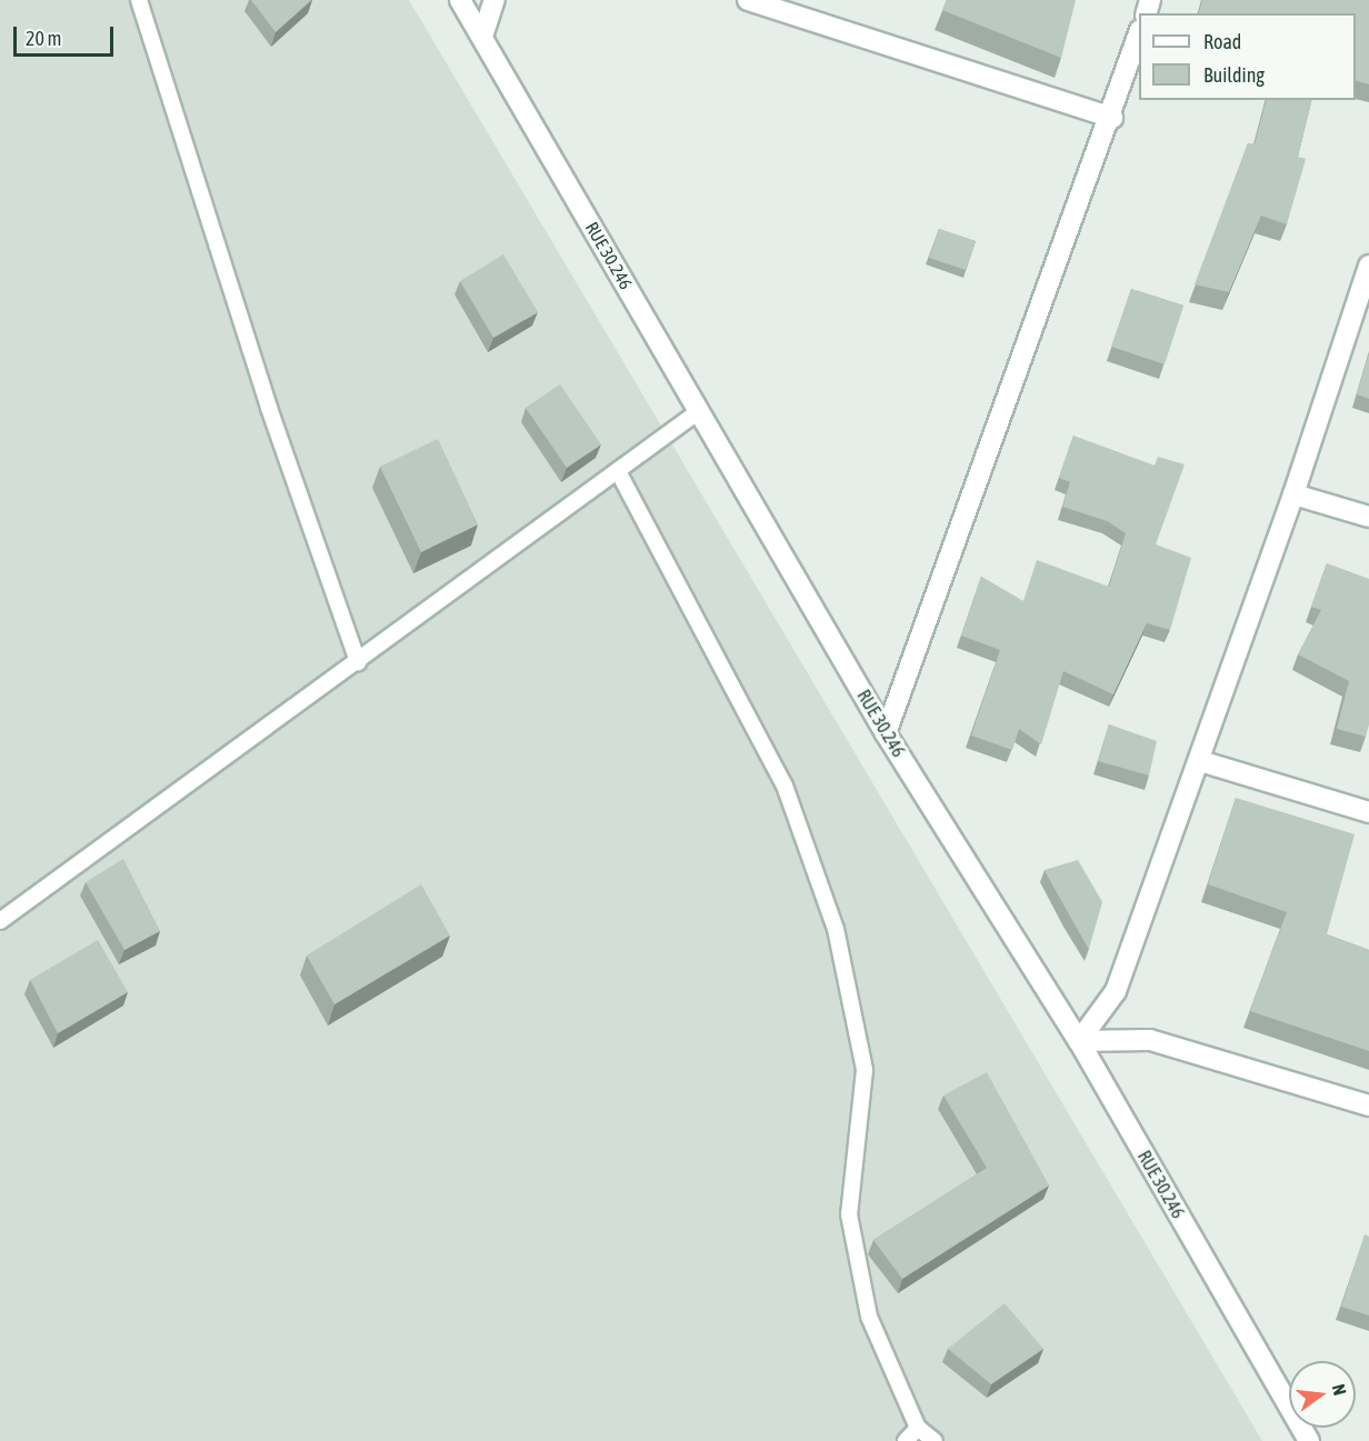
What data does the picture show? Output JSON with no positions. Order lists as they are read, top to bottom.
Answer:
{
  "streets": {
    "street": ["RUE 30.246"]
  },
  "legend": ["Road", "Building"],
  "scale_bar": "20 m",
  "north": "right"
}
